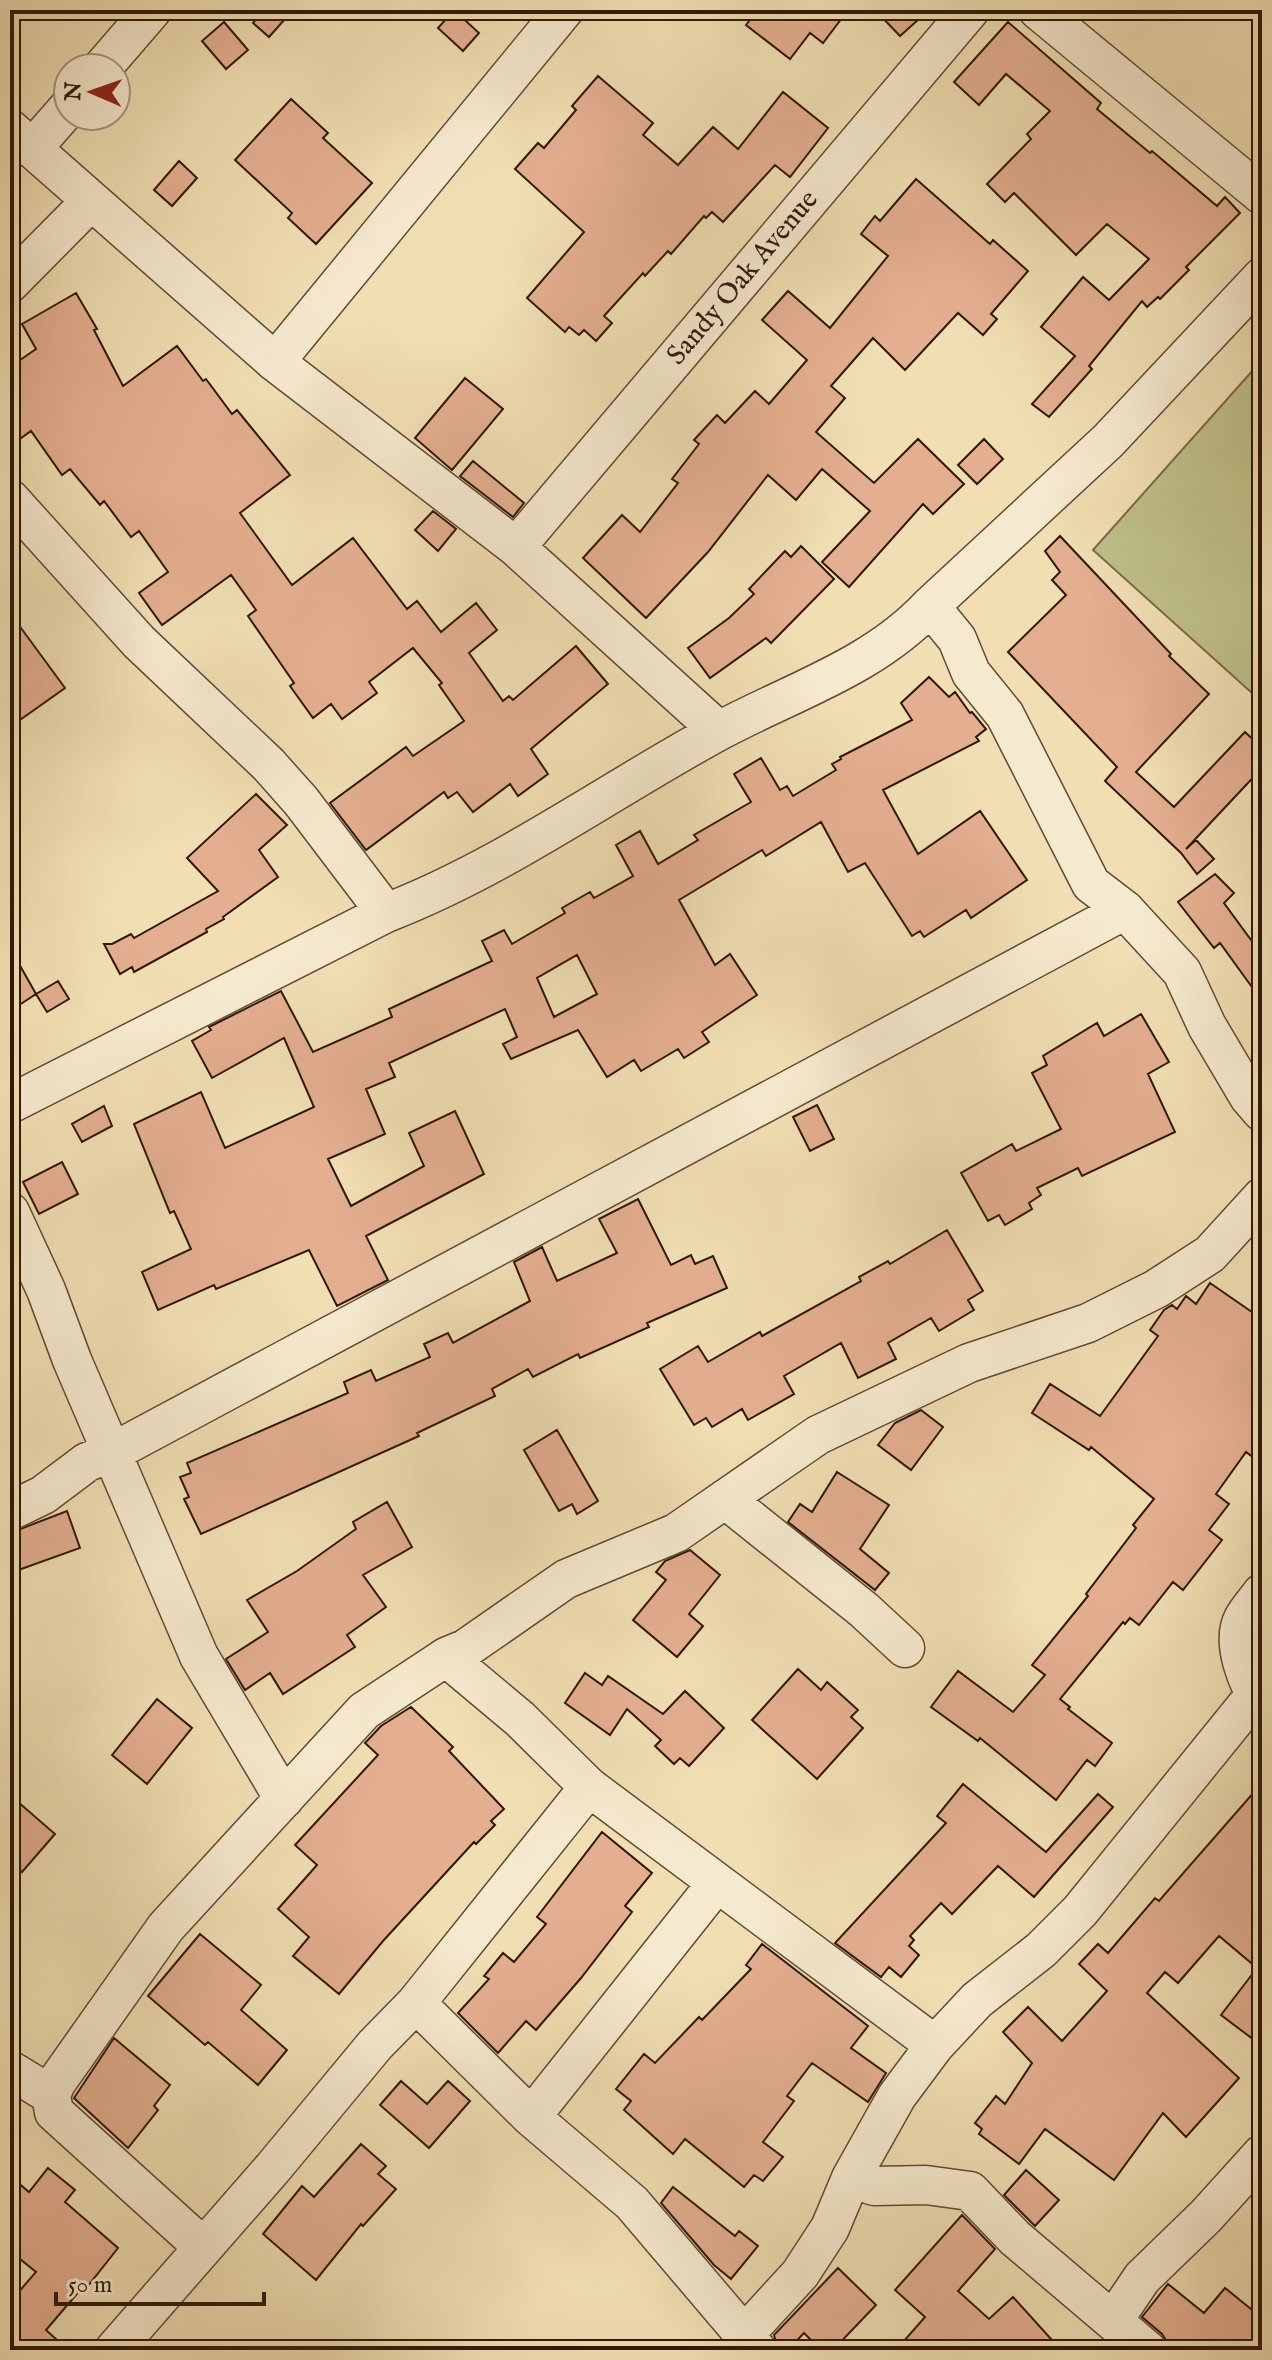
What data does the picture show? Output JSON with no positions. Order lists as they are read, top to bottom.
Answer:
{
  "streets": {
    "street": ["Sandy Oak Avenue"]
  },
  "scale_bar": "50 m",
  "north": "left"
}
